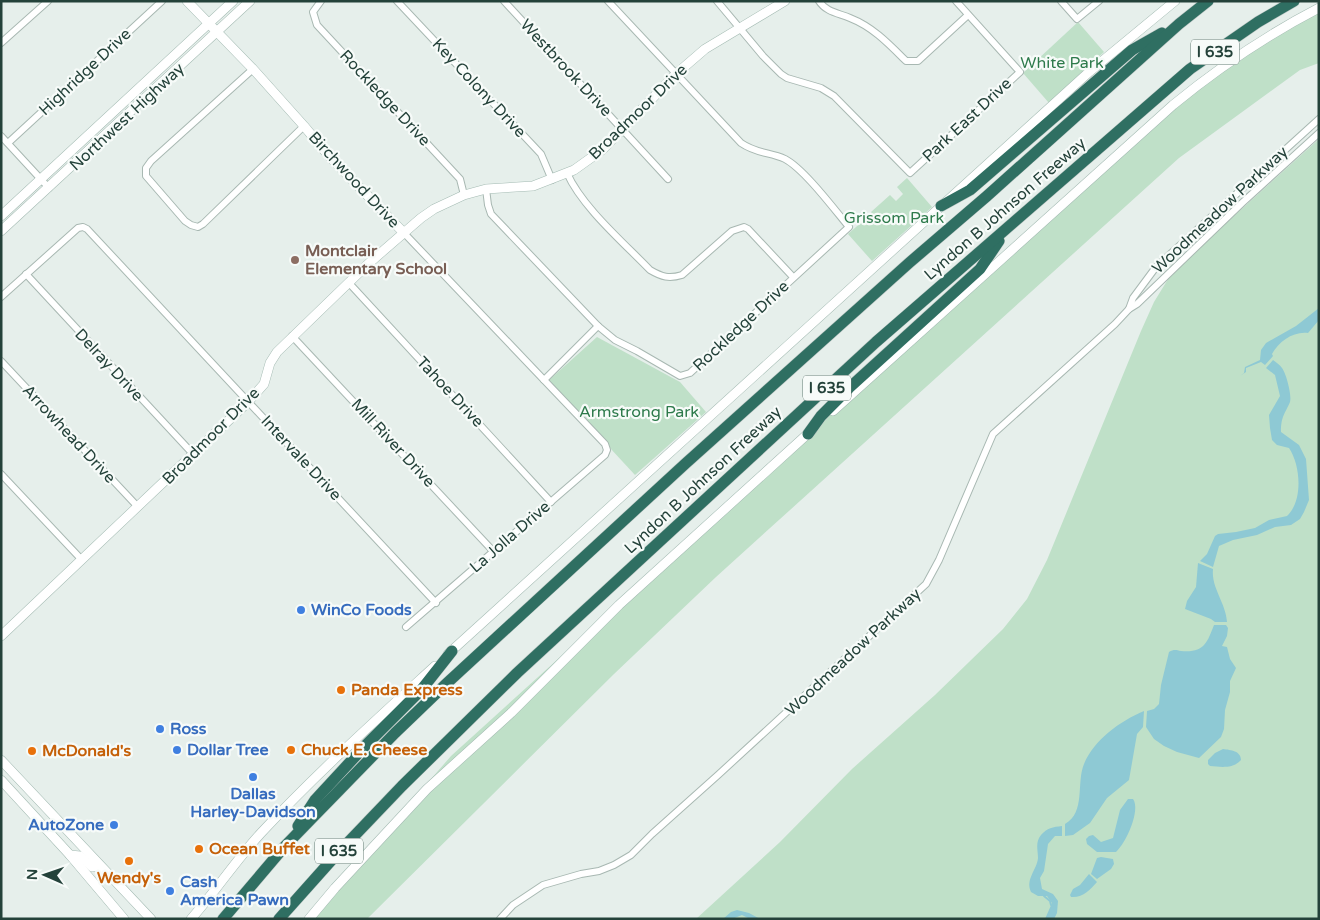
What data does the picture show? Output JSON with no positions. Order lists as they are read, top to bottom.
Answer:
{
  "streets": {
    "highway": ["I 635", "Lyndon B Johnson Freeway"],
    "main road": ["Broadmoor Drive", "Northwest Highway", "Birchwood Drive"],
    "street": [
      "Westbrook Drive",
      "Highridge Drive",
      "Key Colony Drive",
      "Rockledge Drive",
      "Park East Drive",
      "Woodmeadow Parkway",
      "Delray Drive",
      "Tahoe Drive",
      "Arrowhead Drive",
      "Mill River Drive",
      "Intervale Drive",
      "La Jolla Drive"
    ]
  },
  "crossings": [
    ["Westbrook Drive", "Broadmoor Drive"],
    ["Key Colony Drive", "Broadmoor Drive"],
    ["Rockledge Drive", "Broadmoor Drive"],
    ["Broadmoor Drive", "Park East Drive"],
    ["Broadmoor Drive", "Birchwood Drive"],
    ["Broadmoor Drive", "Delray Drive"],
    ["Broadmoor Drive", "Tahoe Drive"],
    ["Broadmoor Drive", "Arrowhead Drive"],
    ["Broadmoor Drive", "Mill River Drive"],
    ["Broadmoor Drive", "Intervale Drive"],
    ["Northwest Highway", "Birchwood Drive"],
    ["Birchwood Drive", "La Jolla Drive"],
    ["Delray Drive", "Intervale Drive"],
    ["Tahoe Drive", "La Jolla Drive"],
    ["Mill River Drive", "La Jolla Drive"],
    ["Intervale Drive", "La Jolla Drive"]
  ],
  "parks": ["White Park", "Grissom Park", "Armstrong Park"],
  "places": [
    "Montclair Elementary School",
    "WinCo Foods",
    "Panda Express",
    "Ross",
    "Dollar Tree",
    "Chuck E. Cheese",
    "McDonald's",
    "Dallas Harley-Davidson",
    "AutoZone",
    "Ocean Buffet",
    "Wendy's",
    "Cash America Pawn"
  ],
  "north": "left"
}
